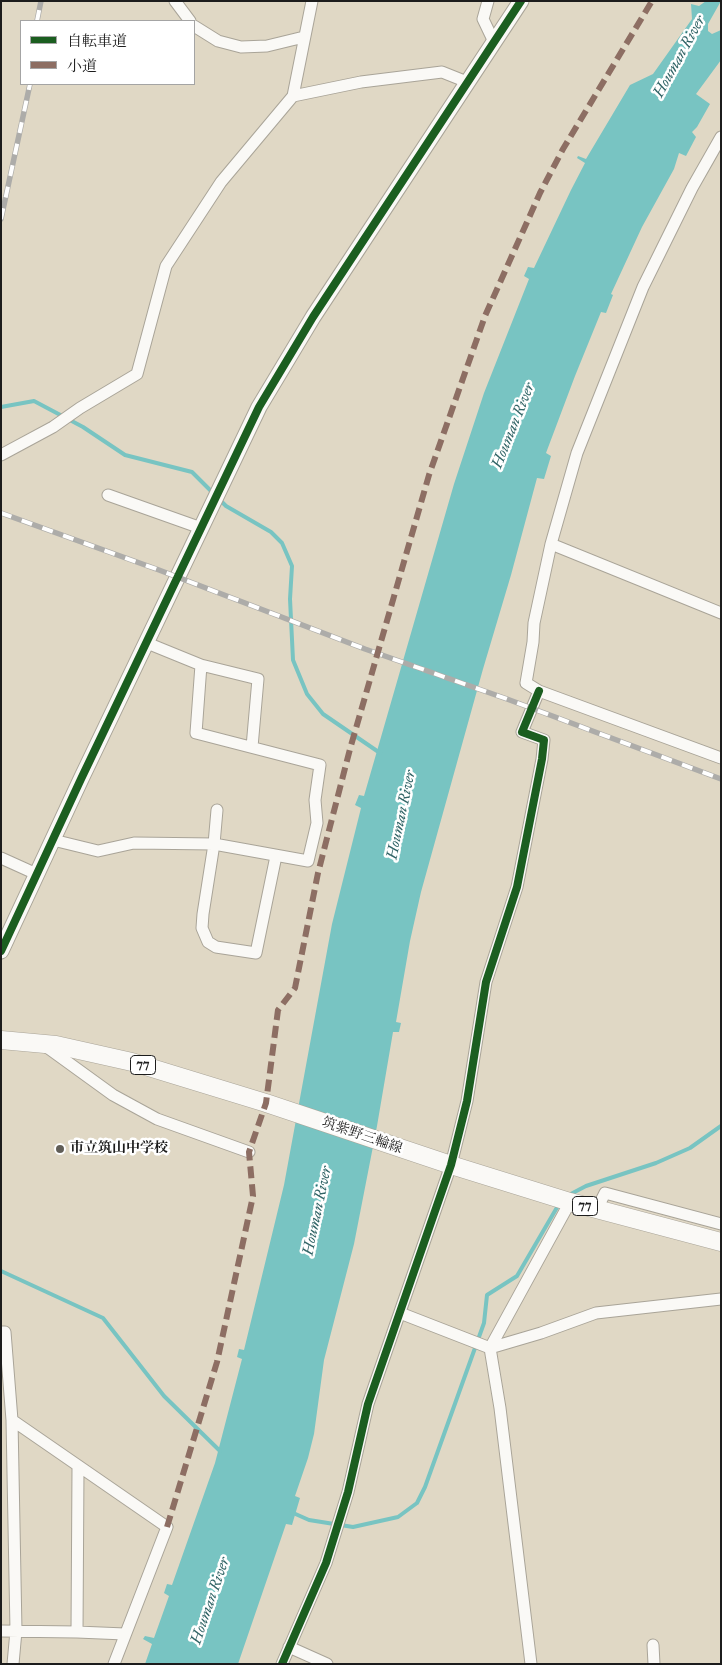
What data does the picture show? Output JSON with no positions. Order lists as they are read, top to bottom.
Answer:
{
  "streets": {
    "main road": ["77", "筑紫野三輪線"]
  },
  "water": ["Houman River"],
  "places": ["市立筑山中学校"],
  "legend": ["自転車道", "小道"]
}
